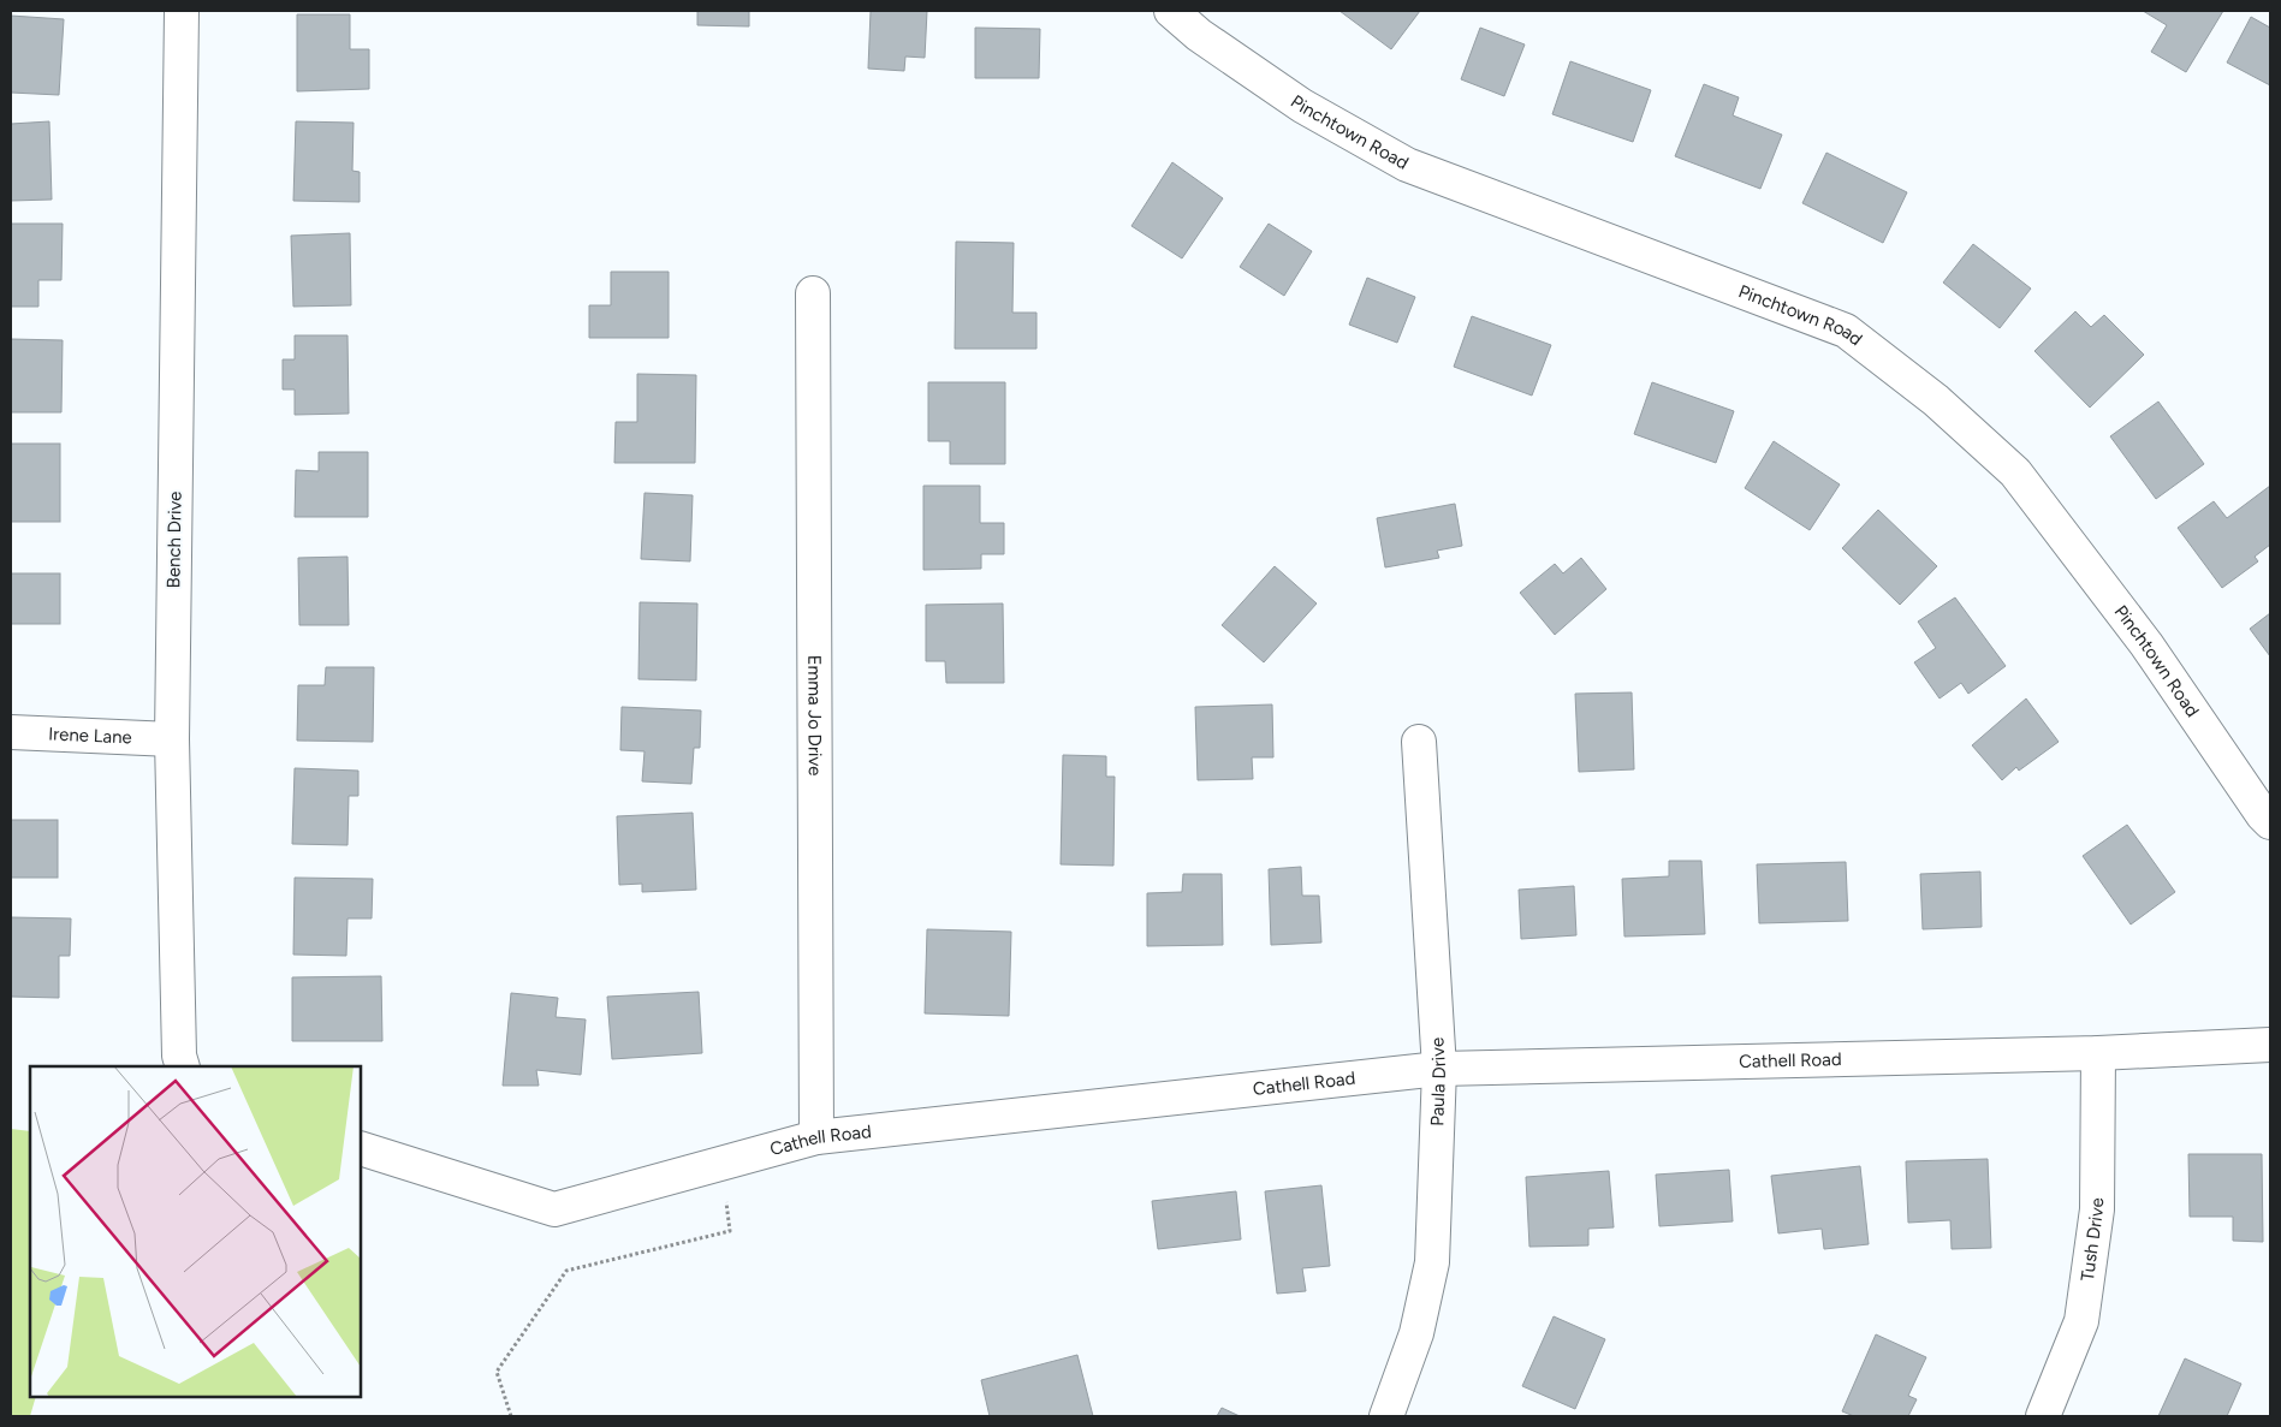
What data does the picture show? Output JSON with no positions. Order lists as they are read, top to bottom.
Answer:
{
  "streets": {
    "street": [
      "Pinchtown Road",
      "Bench Drive",
      "Emma Jo Drive",
      "Irene Lane",
      "Cathell Road",
      "Paula Drive",
      "Tush Drive"
    ]
  },
  "crossings": [
    ["Bench Drive", "Irene Lane"],
    ["Emma Jo Drive", "Cathell Road"],
    ["Cathell Road", "Paula Drive"],
    ["Cathell Road", "Tush Drive"]
  ]
}
